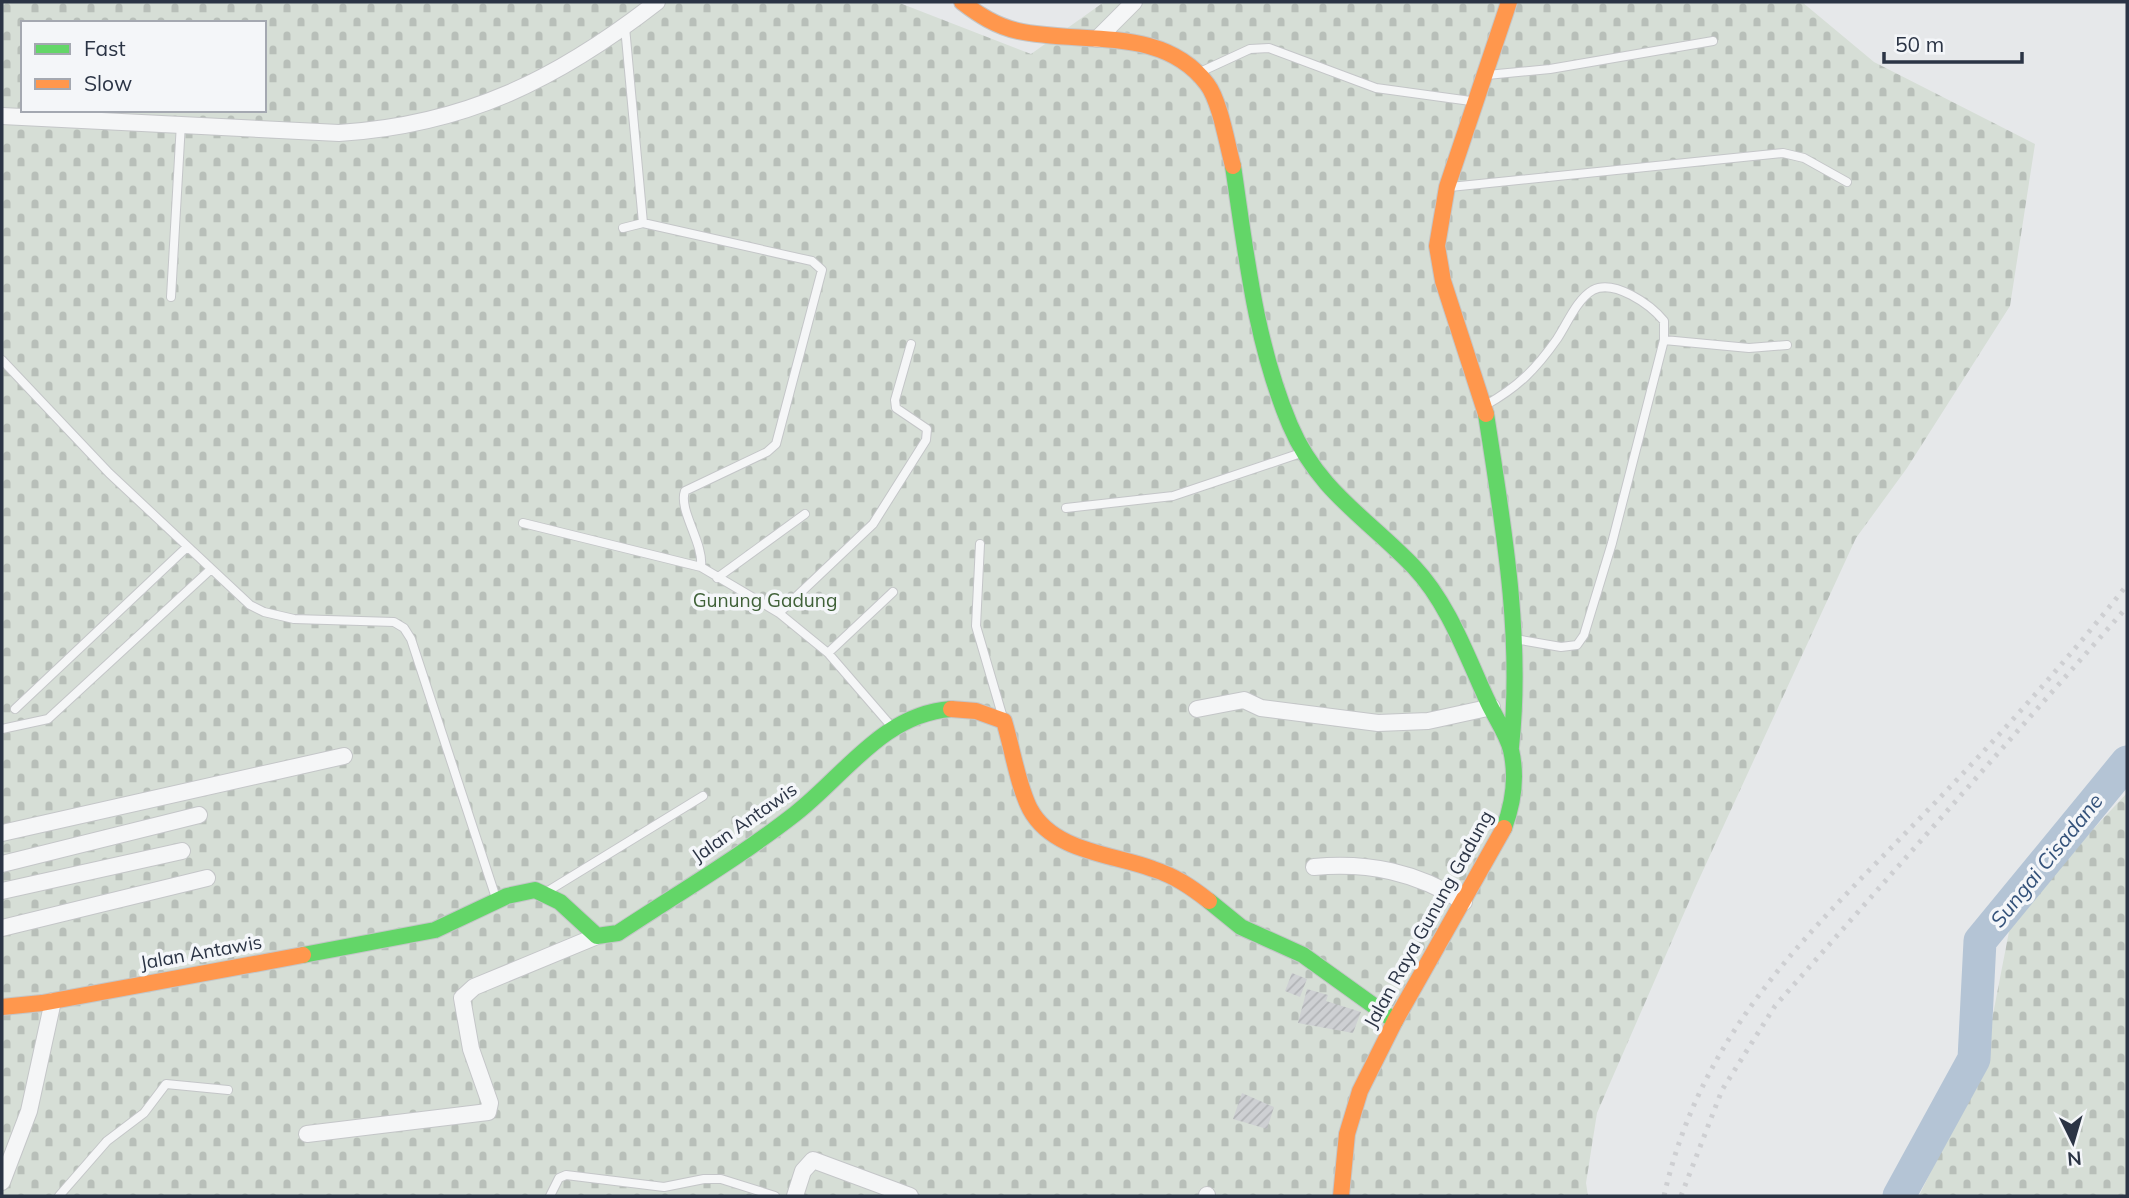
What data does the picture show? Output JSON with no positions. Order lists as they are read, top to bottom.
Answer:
{
  "streets": {
    "street": ["Jalan Antawis", "Jalan Raya Gunung Gadung"]
  },
  "water": ["Sungai Cisadane"],
  "parks": ["Gunung Gadung"],
  "legend": ["Fast", "Slow"],
  "scale_bar": "50 m",
  "north": "bottom"
}
